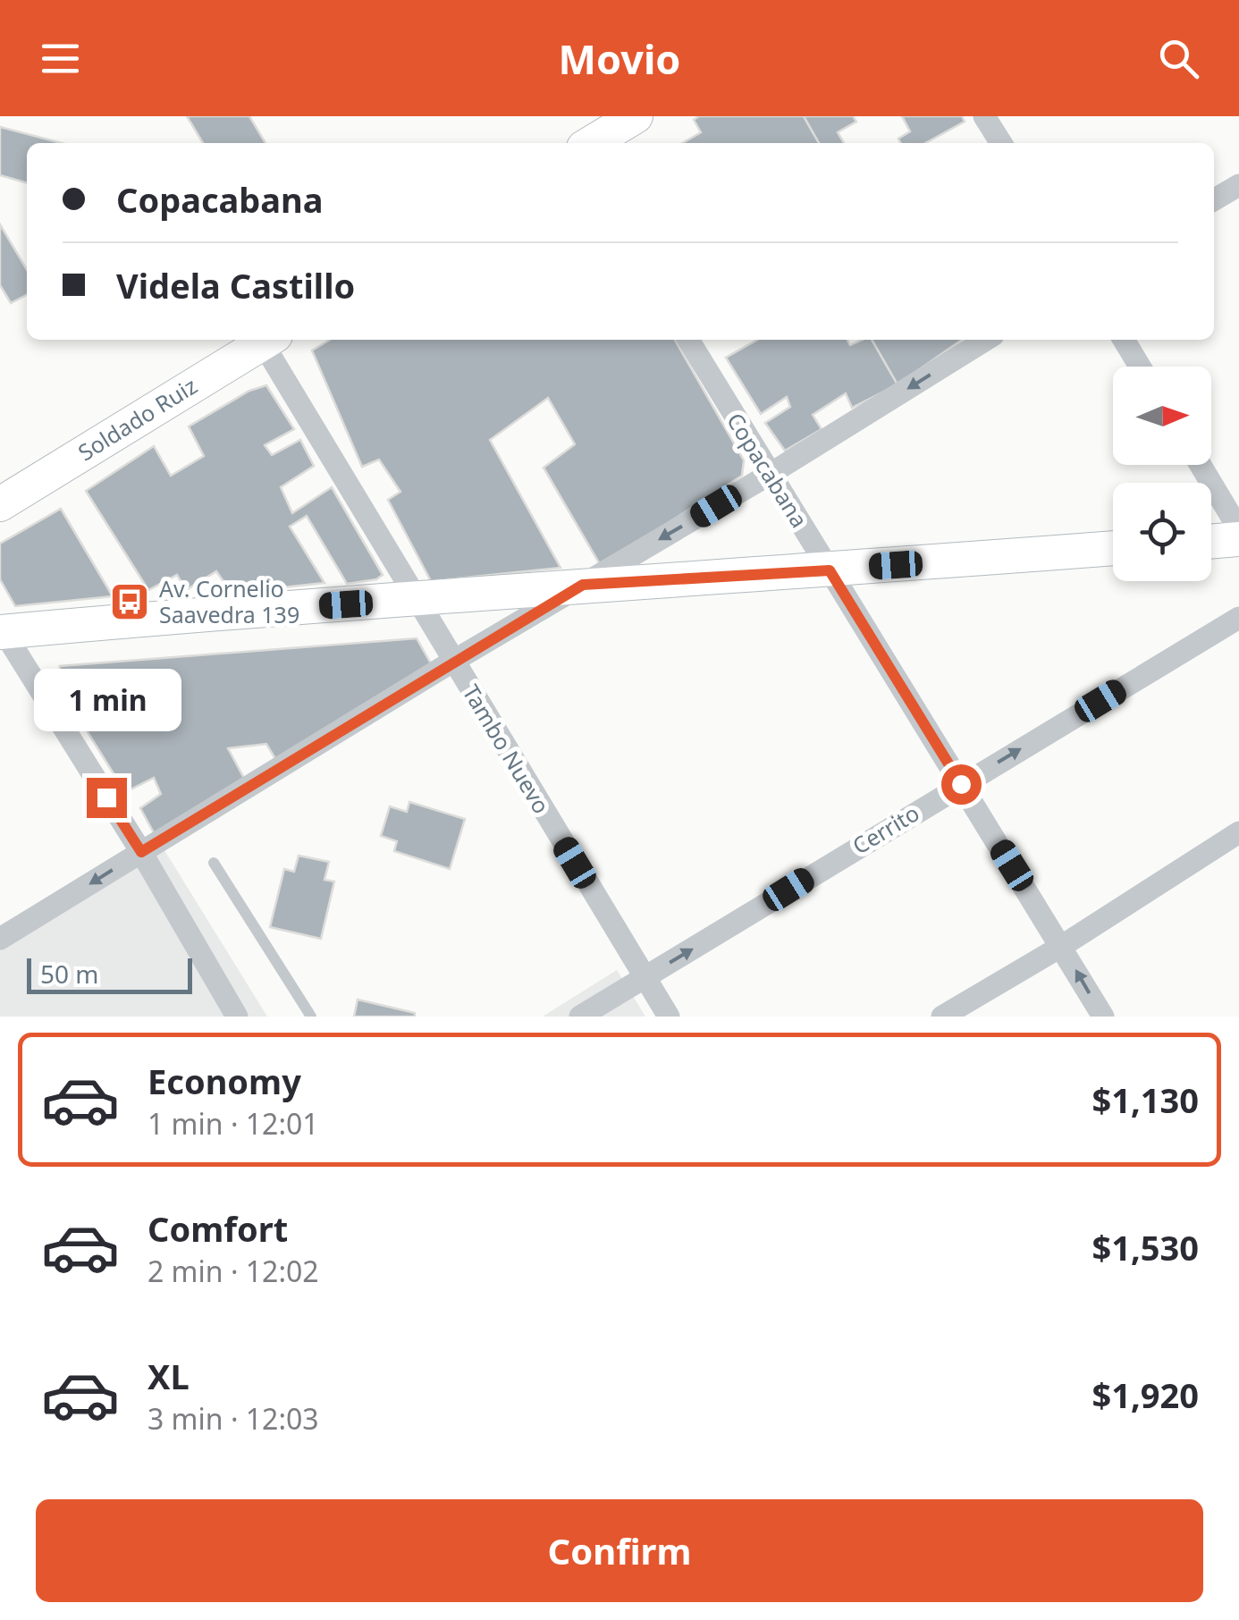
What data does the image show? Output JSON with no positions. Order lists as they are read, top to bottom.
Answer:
{
  "streets": {
    "main road": ["Soldado Ruiz"],
    "street": ["Copacabana", "Tambo Nuevo", "Cerrito"]
  },
  "crossings": [
    ["Copacabana", "Cerrito"],
    ["Tambo Nuevo", "Cerrito"]
  ],
  "places": {
    "bus stop": ["Av. Cornelio Saavedra 139"]
  },
  "scale_bar": "50 m",
  "north": "right",
  "page": {
    "header": "Movio",
    "banner": ["Copacabana", "Videla Castillo"],
    "bubble": "1 min",
    "scale": "50 m",
    "list": [
      {
        "name": "Economy",
        "note": "1 min · 12:01",
        "value": "$1,130"
      },
      {
        "name": "Comfort",
        "note": "2 min · 12:02",
        "value": "$1,530"
      },
      {
        "name": "XL",
        "note": "3 min · 12:03",
        "value": "$1,920"
      }
    ],
    "buttons": "Confirm"
  }
}
